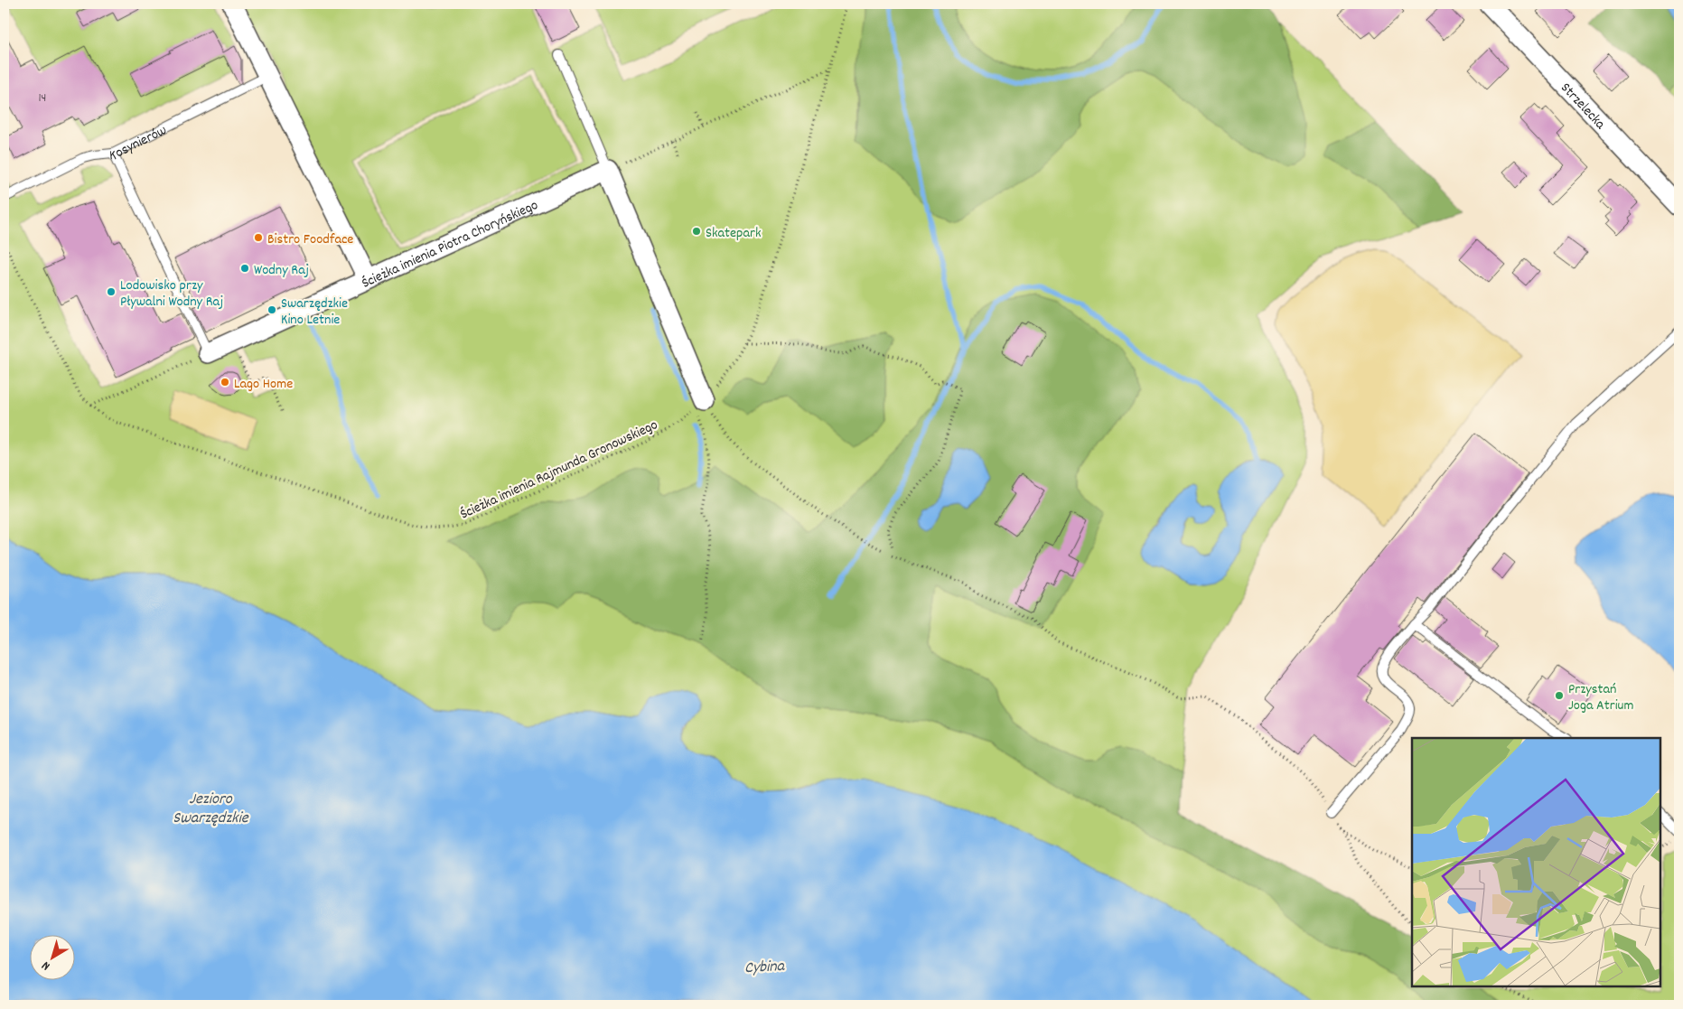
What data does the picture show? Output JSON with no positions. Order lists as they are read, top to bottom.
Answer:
{
  "streets": {
    "street": ["Strzelecka", "Ścieżka imienia Piotra Choryńskiego"],
    "lane": ["Kosynierów"],
    "path": ["Ścieżka imienia Rajmunda Gronowskiego"]
  },
  "water": ["Jezioro Swarzędzkie", "Cybina"],
  "places": [
    "Skatepark",
    "Bistro Foodface",
    "Wodny Raj",
    "Lodowisko przy Pływalni Wodny Raj",
    "Swarzędzkie Kino Letnie",
    "Lago Home",
    "Przystań Joga Atrium"
  ],
  "house_numbers": ["14"],
  "north": "bottom left"
}
